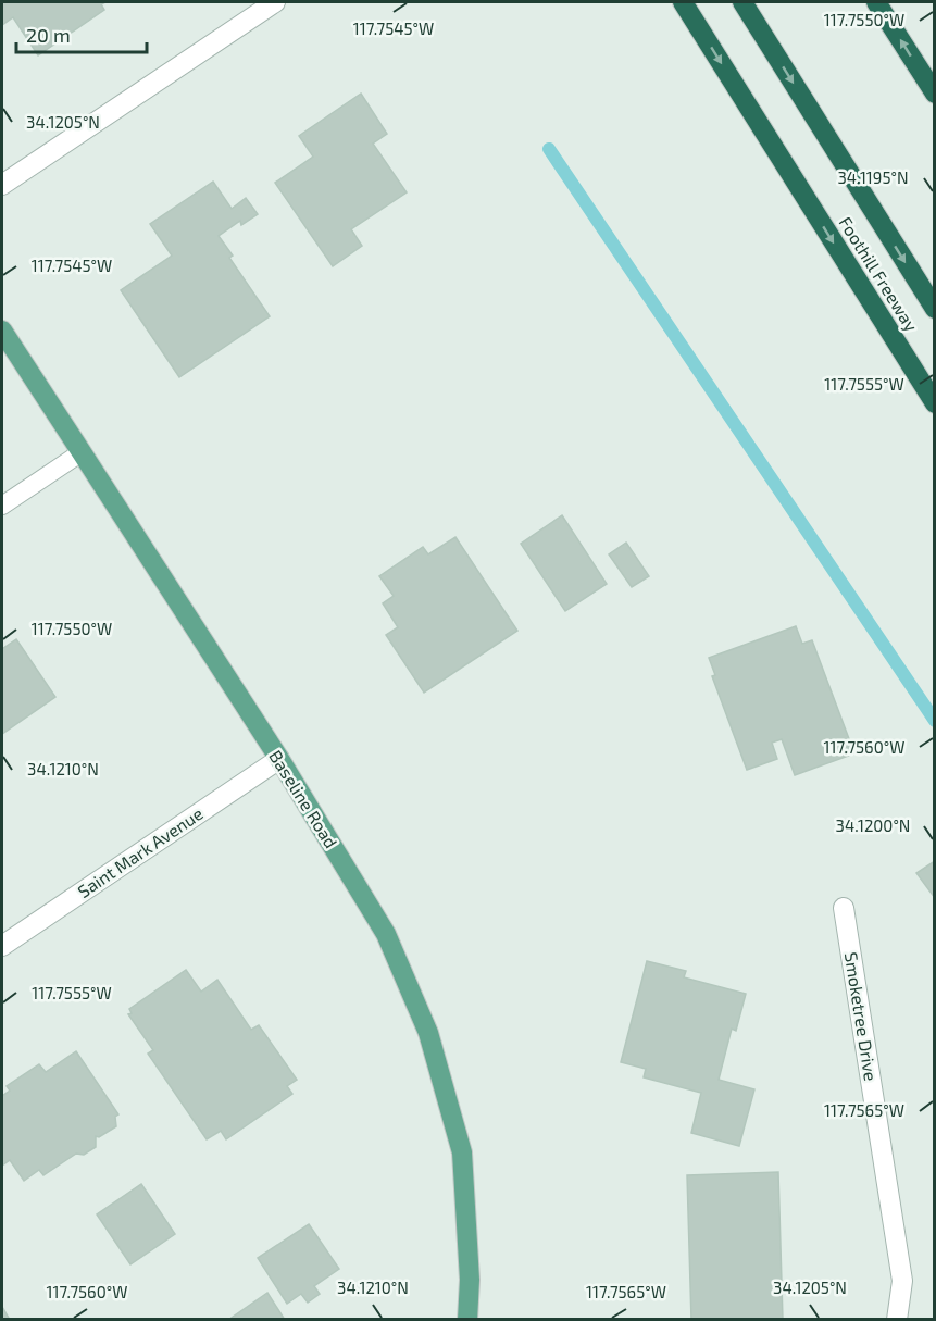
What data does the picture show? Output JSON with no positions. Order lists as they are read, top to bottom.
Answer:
{
  "streets": {
    "highway": ["Foothill Freeway"],
    "main road": ["Baseline Road"],
    "street": ["Saint Mark Avenue", "Smoketree Drive"]
  },
  "crossings": [
    ["Baseline Road", "Saint Mark Avenue"]
  ],
  "scale_bar": "20 m",
  "coordinates": [
    "117.7550°W",
    "117.7545°W",
    "34.1205°N",
    "34.1195°N",
    "117.7555°W",
    "117.7560°W",
    "34.1210°N",
    "34.1200°N",
    "117.7565°W"
  ]
}
